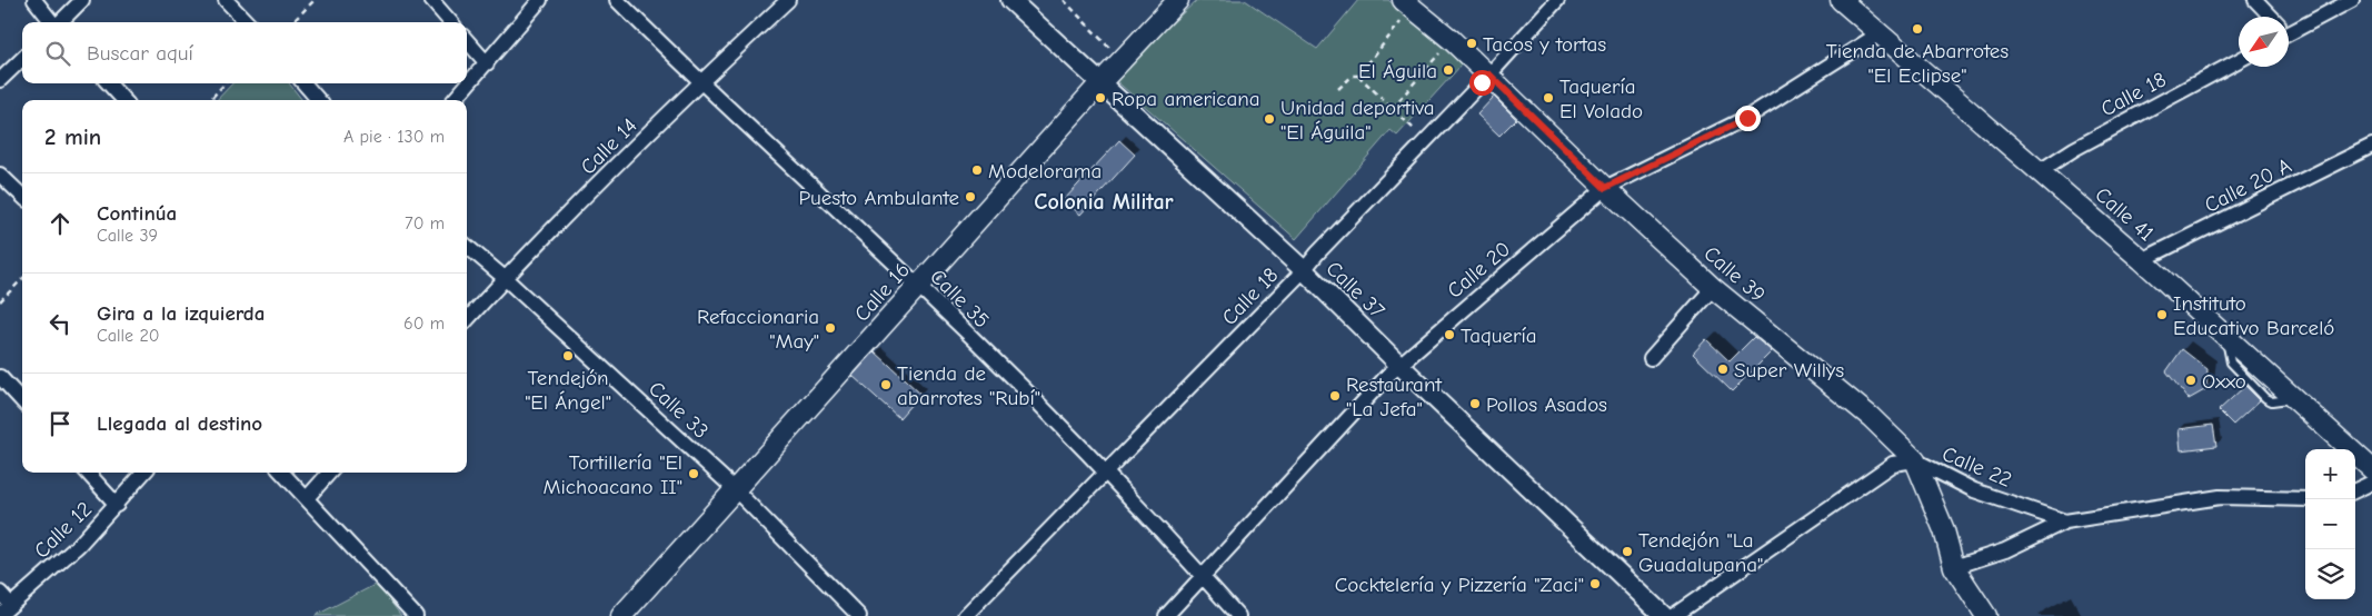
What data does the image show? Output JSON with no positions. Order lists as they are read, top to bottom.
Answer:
{
  "streets": {
    "main road": ["Calle 41", "Calle 39", "Calle 16"],
    "street": [
      "Calle 18",
      "Calle 14",
      "Calle 20 A",
      "Calle 20",
      "Calle 37",
      "Calle 35",
      "Calle 33",
      "Calle 22",
      "Calle 12"
    ]
  },
  "crossings": [
    ["Calle 18", "Calle 41"],
    ["Calle 18", "Calle 39"],
    ["Calle 18", "Calle 37"],
    ["Calle 18", "Calle 35"],
    ["Calle 14", "Calle 35"],
    ["Calle 14", "Calle 33"],
    ["Calle 20 A", "Calle 41"],
    ["Calle 41", "Calle 20"],
    ["Calle 20", "Calle 39"],
    ["Calle 20", "Calle 37"],
    ["Calle 20", "Calle 35"],
    ["Calle 39", "Calle 22"],
    ["Calle 37", "Calle 16"],
    ["Calle 16", "Calle 35"],
    ["Calle 16", "Calle 33"]
  ],
  "districts": ["Colonia Militar"],
  "places": [
    "Tienda de Abarrotes \"El Eclipse\"",
    "Tacos y tortas",
    "El Águila",
    "Ropa americana",
    "Taquería El Volado",
    "Unidad deportiva \"El Águila\"",
    "Modelorama",
    "Puesto Ambulante",
    "Instituto Educativo Barceló",
    "Refaccionaria \"May\"",
    "Taquería",
    "Tendejón \"El Ángel\"",
    "Super Willys",
    "Oxxo",
    "Tienda de abarrotes \"Rubí\"",
    "Restaurant \"La Jefa\"",
    "Pollos Asados",
    "Tortillería \"El Michoacano II\"",
    "Tendejón \"La Guadalupana\"",
    "Cocktelería y Pizzería \"Zaci\""
  ],
  "north": "bottom left",
  "page": {
    "search": "Buscar aquí",
    "heading": ["2 min", "A pie · 130 m"],
    "list": [
      ["Continúa", "Calle 39", "70 m"],
      ["Gira a la izquierda", "Calle 20", "60 m"],
      "Llegada al destino"
    ],
    "map_buttons": ["+", "−"]
  }
}
